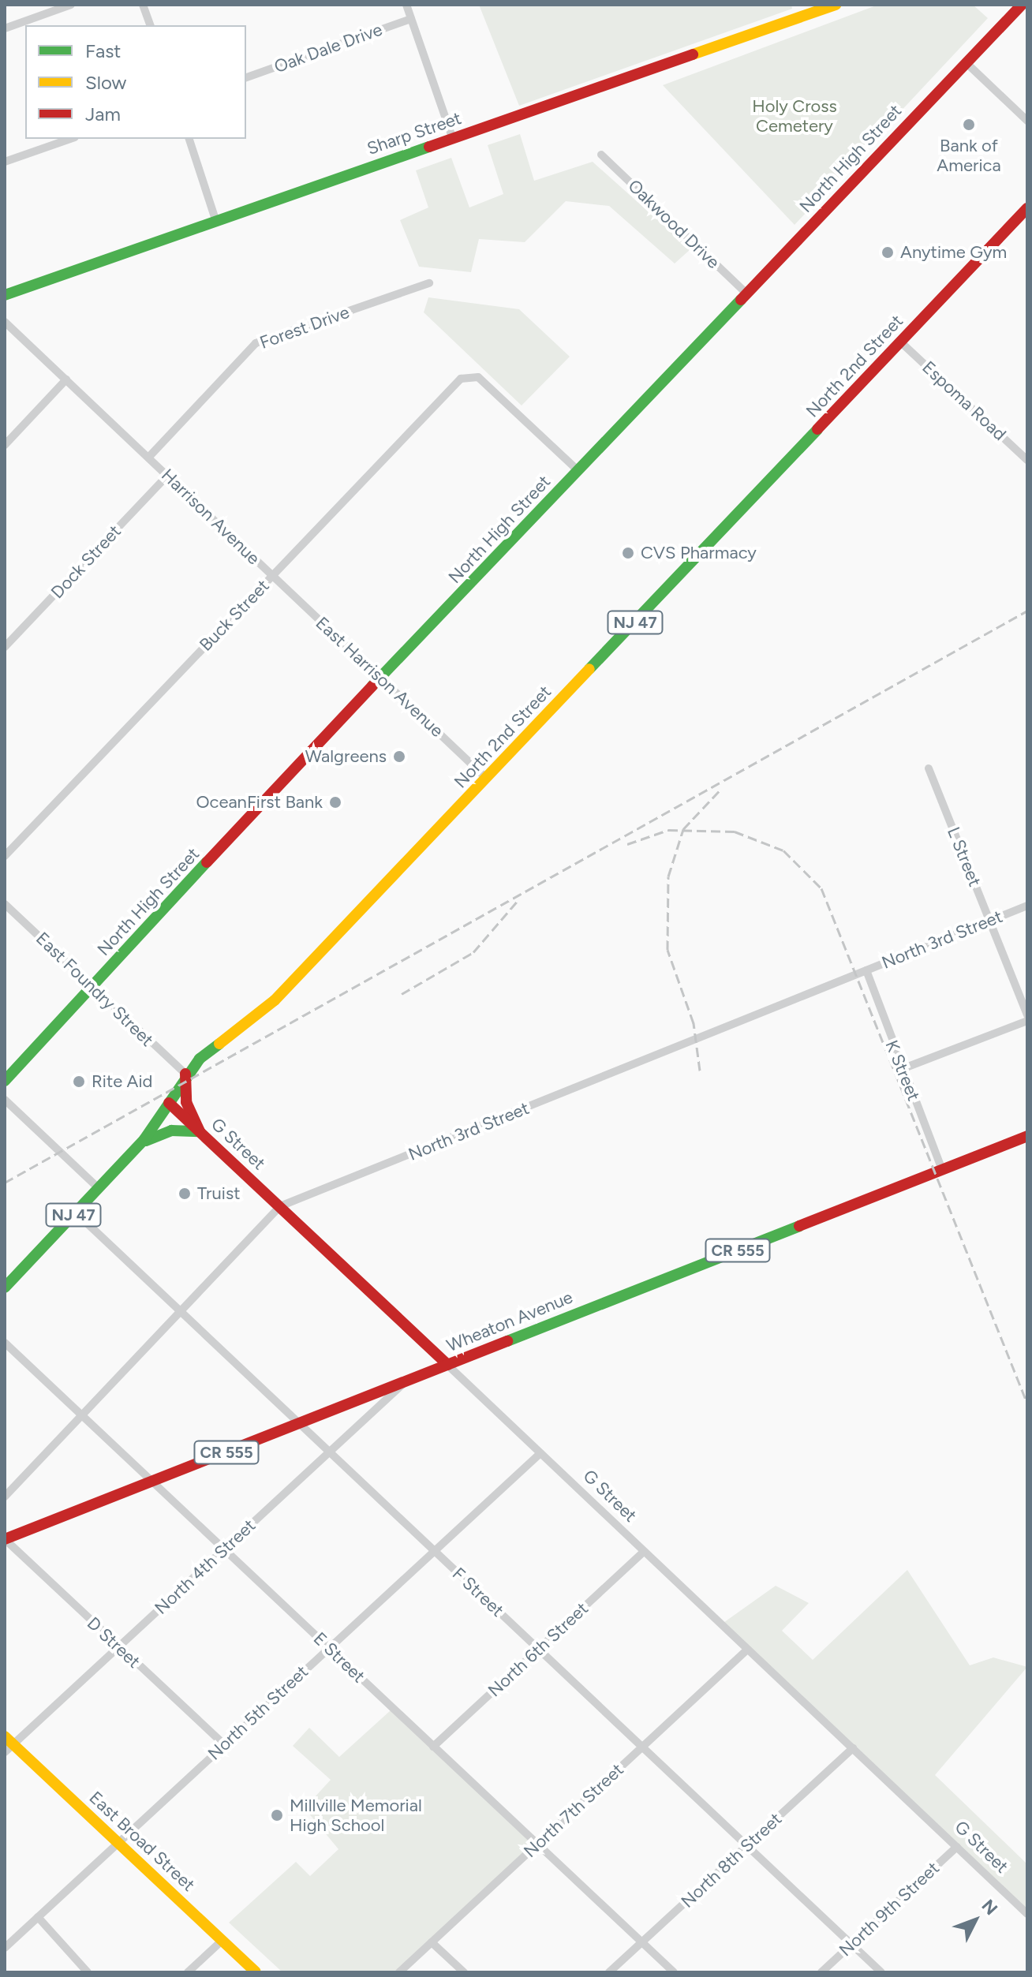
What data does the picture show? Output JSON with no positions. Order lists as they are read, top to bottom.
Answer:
{
  "streets": {
    "main road": [
      "Sharp Street",
      "North High Street",
      "North 2nd Street",
      "NJ 47",
      "G Street",
      "CR 555",
      "Wheaton Avenue",
      "East Broad Street"
    ],
    "street": [
      "Oak Dale Drive",
      "Oakwood Drive",
      "Forest Drive",
      "Espoma Road",
      "Harrison Avenue",
      "Dock Street",
      "Buck Street",
      "East Harrison Avenue",
      "L Street",
      "North 3rd Street",
      "East Foundry Street",
      "K Street",
      "North 4th Street",
      "F Street",
      "D Street",
      "North 6th Street",
      "E Street",
      "North 5th Street",
      "North 7th Street",
      "North 8th Street",
      "North 9th Street"
    ]
  },
  "crossings": [
    ["North High Street", "Oakwood Drive"],
    ["North High Street", "Buck Street"],
    ["North High Street", "East Harrison Avenue"],
    ["North High Street", "East Foundry Street"],
    ["Forest Drive", "Harrison Avenue"],
    ["North 2nd Street", "Espoma Road"],
    ["North 2nd Street", "East Harrison Avenue"],
    ["North 2nd Street", "East Foundry Street"],
    ["North 2nd Street", "G Street"],
    ["North 2nd Street", "F Street"],
    ["Harrison Avenue", "Dock Street"],
    ["Harrison Avenue", "Buck Street"],
    ["Harrison Avenue", "East Harrison Avenue"],
    ["Buck Street", "East Harrison Avenue"],
    ["L Street", "North 3rd Street"],
    ["North 3rd Street", "K Street"],
    ["North 3rd Street", "G Street"],
    ["North 3rd Street", "F Street"],
    ["North 3rd Street", "E Street"],
    ["K Street", "Wheaton Avenue"],
    ["G Street", "Wheaton Avenue"],
    ["G Street", "North 6th Street"],
    ["G Street", "North 5th Street"],
    ["G Street", "North 7th Street"],
    ["G Street", "North 8th Street"],
    ["G Street", "North 9th Street"],
    ["Wheaton Avenue", "North 4th Street"],
    ["Wheaton Avenue", "F Street"],
    ["Wheaton Avenue", "D Street"],
    ["Wheaton Avenue", "E Street"],
    ["North 4th Street", "F Street"],
    ["North 4th Street", "D Street"],
    ["North 4th Street", "E Street"],
    ["North 4th Street", "East Broad Street"],
    ["F Street", "North 6th Street"],
    ["F Street", "North 5th Street"],
    ["F Street", "North 7th Street"],
    ["F Street", "North 8th Street"],
    ["F Street", "North 9th Street"],
    ["D Street", "North 5th Street"],
    ["North 6th Street", "E Street"],
    ["E Street", "North 5th Street"],
    ["E Street", "North 7th Street"],
    ["E Street", "North 8th Street"],
    ["North 5th Street", "East Broad Street"]
  ],
  "parks": ["Holy Cross Cemetery"],
  "places": [
    "Bank of America",
    "Anytime Gym",
    "CVS Pharmacy",
    "Walgreens",
    "OceanFirst Bank",
    "Rite Aid",
    "Truist",
    "Millville Memorial High School"
  ],
  "legend": ["Fast", "Slow", "Jam"],
  "north": "top right"
}
